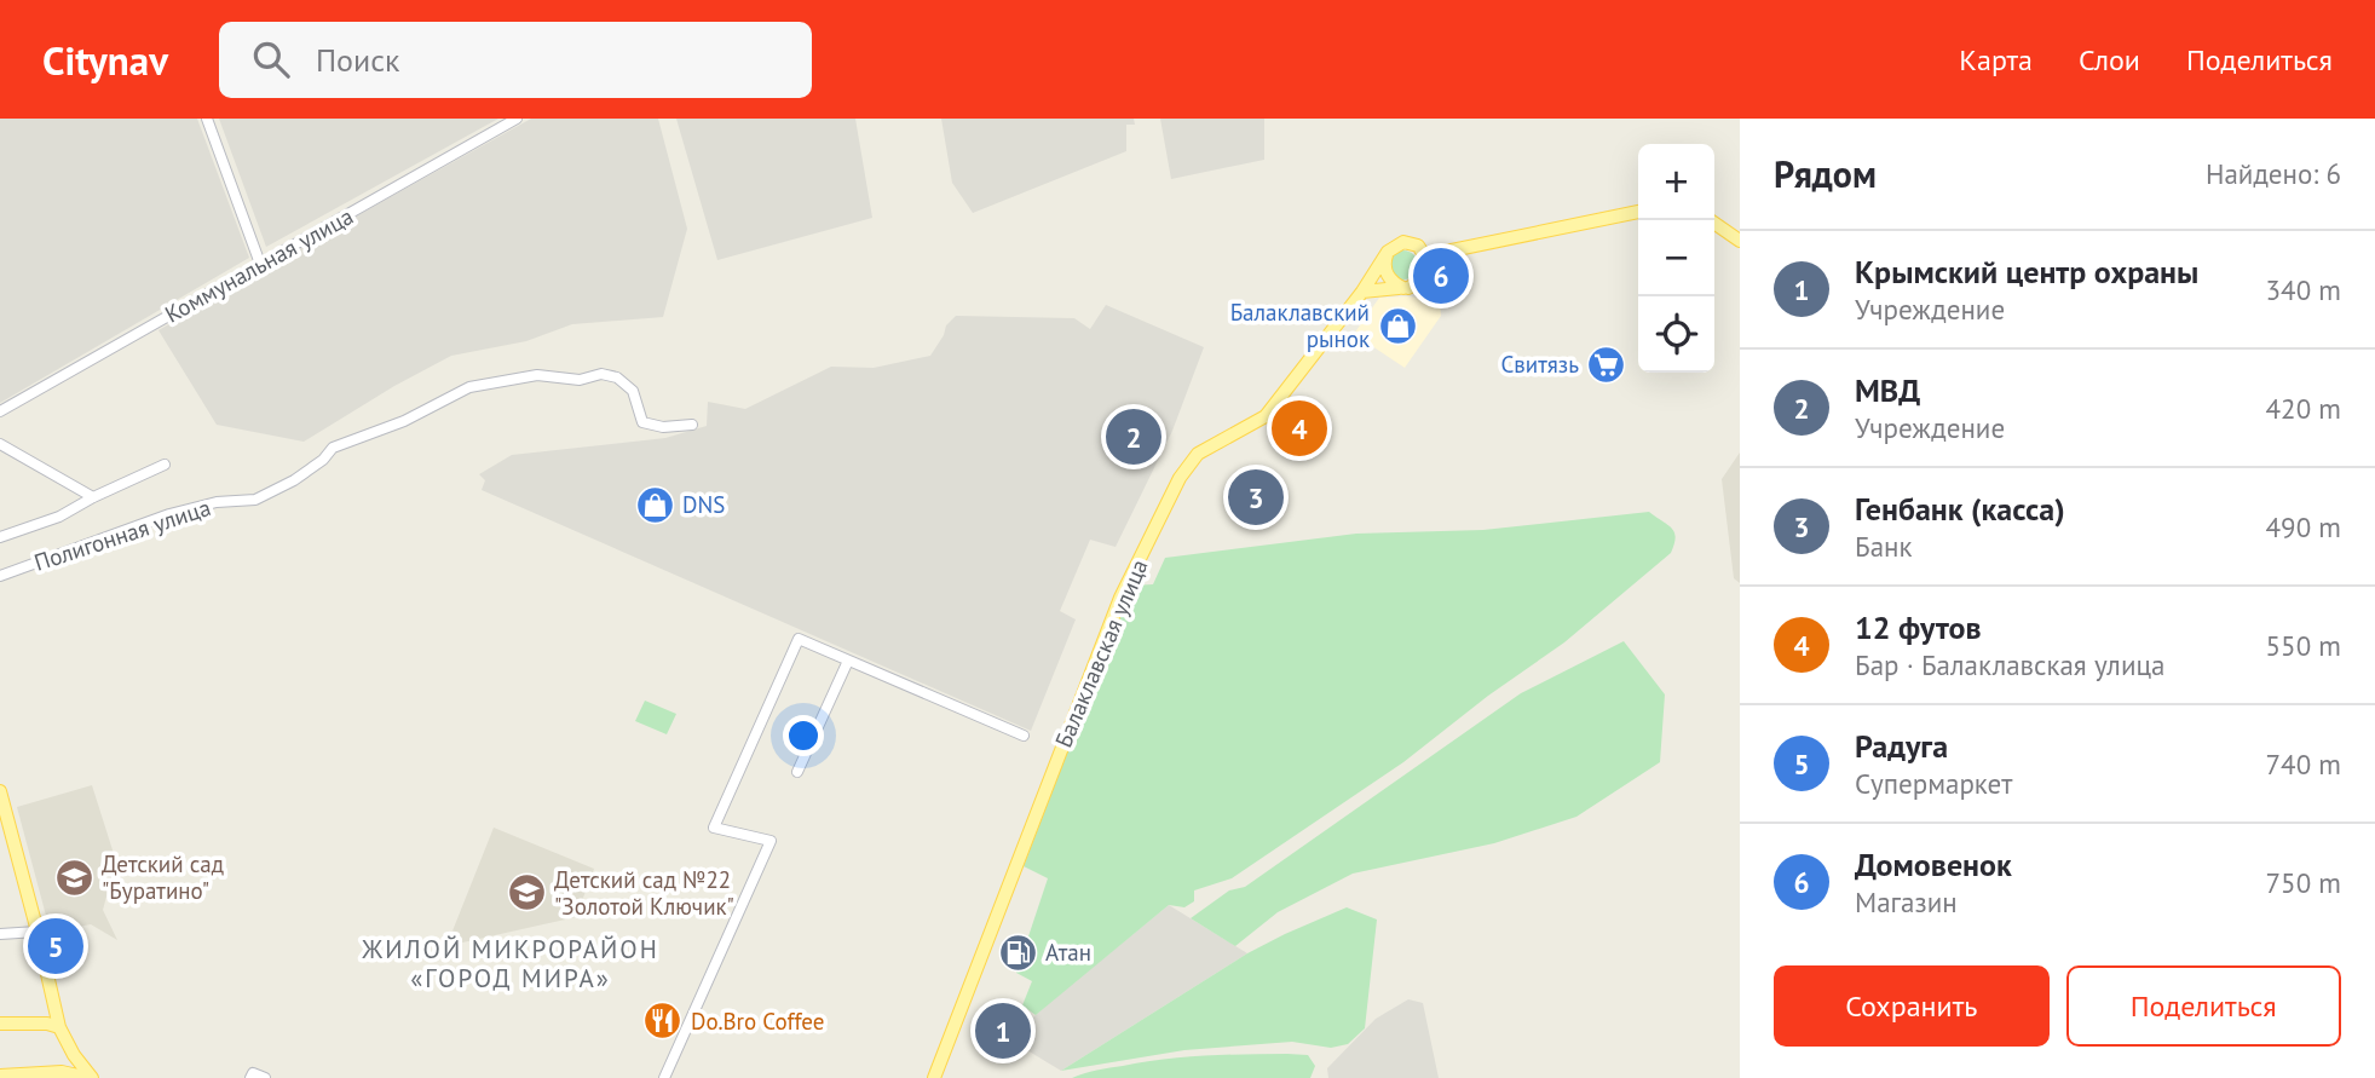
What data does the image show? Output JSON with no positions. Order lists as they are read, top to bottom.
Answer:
{
  "streets": {
    "main road": ["Балаклавская улица"],
    "street": ["Коммунальная улица", "Полигонная улица"]
  },
  "districts": ["ЖИЛОЙ МИКРОРАЙОН «ГОРОД МИРА»"],
  "places": {
    "shop": ["Балаклавский рынок", "DNS"],
    "supermarket": ["Свитязь"],
    "school or university": ["Детский сад \"Буратино\"", "Детский сад №22 \"Золотой Ключик\""],
    "fuel station": ["Атан"],
    "restaurant": ["Do.Bro Coffee"]
  },
  "page": {
    "header": "Citynav",
    "search": "Поиск",
    "nav": ["Карта", "Слои", "Поделиться"],
    "heading": ["Рядом", "Найдено: 6"],
    "map_buttons": ["+", "−"],
    "list": [
      {
        "mark": "1",
        "name": "Крымский центр охраны",
        "note": "Учреждение",
        "value": "340 m"
      },
      {
        "mark": "2",
        "name": "МВД",
        "note": "Учреждение",
        "value": "420 m"
      },
      {
        "mark": "3",
        "name": "Генбанк (касса)",
        "note": "Банк",
        "value": "490 m"
      },
      {
        "mark": "4",
        "name": "12 футов",
        "note": "Бар · Балаклавская улица",
        "value": "550 m"
      },
      {
        "mark": "5",
        "name": "Радуга",
        "note": "Супермаркет",
        "value": "740 m"
      },
      {
        "mark": "6",
        "name": "Домовенок",
        "note": "Магазин",
        "value": "750 m"
      }
    ],
    "pins": [
      "6",
      "4",
      "2",
      "3",
      "5",
      "1"
    ],
    "buttons": ["Сохранить", "Поделиться"]
  }
}
